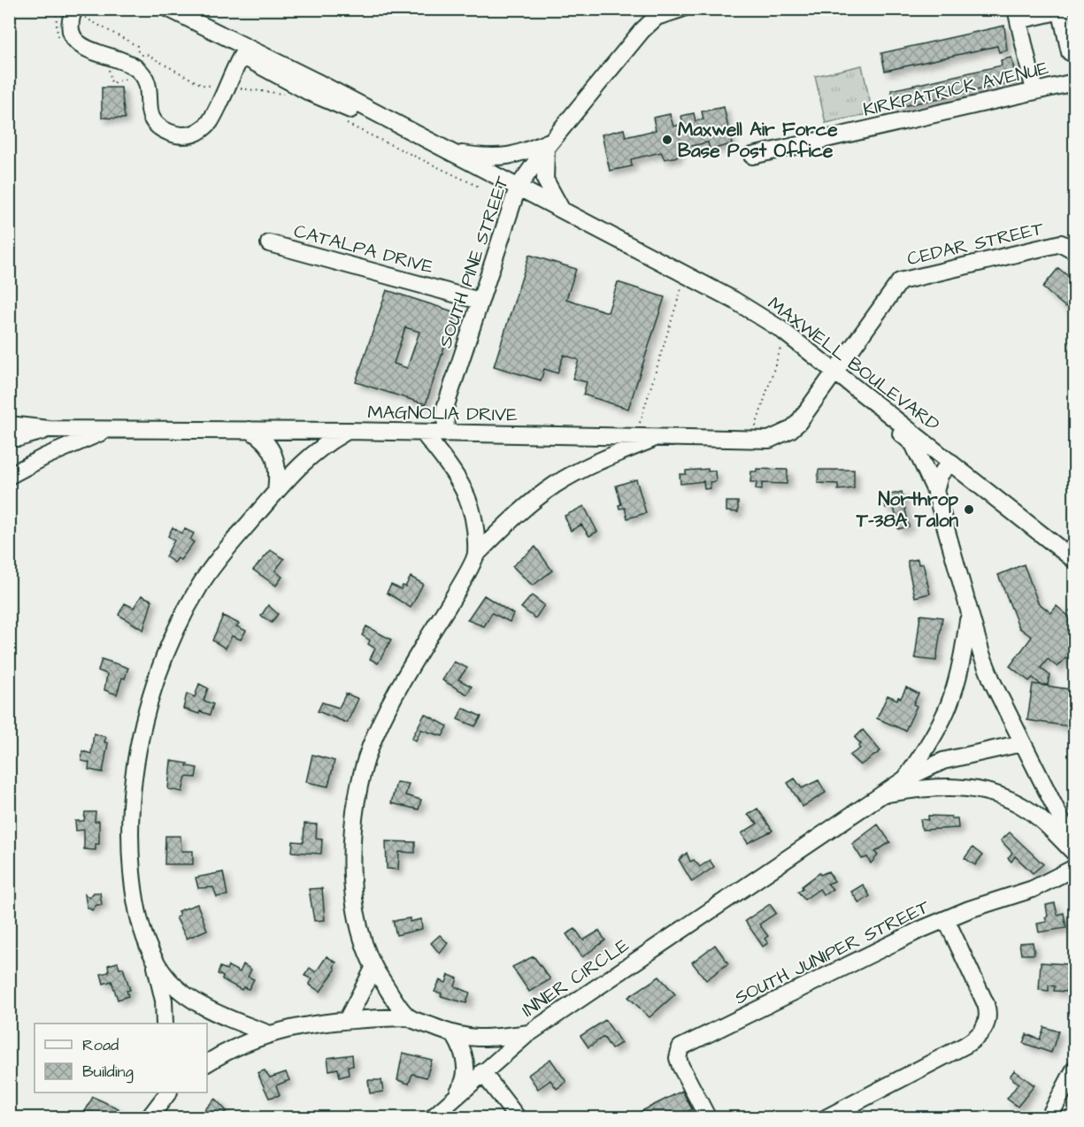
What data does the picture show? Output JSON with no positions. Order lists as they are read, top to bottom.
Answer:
{
  "streets": {
    "street": [
      "KIRKPATRICK AVENUE",
      "CEDAR STREET",
      "CATALPA DRIVE",
      "SOUTH PINE STREET",
      "MAXWELL BOULEVARD",
      "MAGNOLIA DRIVE",
      "SOUTH JUNIPER STREET",
      "INNER CIRCLE"
    ]
  },
  "crossings": [
    ["CEDAR STREET", "MAXWELL BOULEVARD"],
    ["CEDAR STREET", "MAGNOLIA DRIVE"],
    ["CATALPA DRIVE", "SOUTH PINE STREET"],
    ["SOUTH PINE STREET", "MAXWELL BOULEVARD"],
    ["SOUTH PINE STREET", "MAGNOLIA DRIVE"]
  ],
  "places": ["Maxwell Air Force Base Post Office", "Northrop T-38A Talon"],
  "legend": ["Road", "Building"]
}
